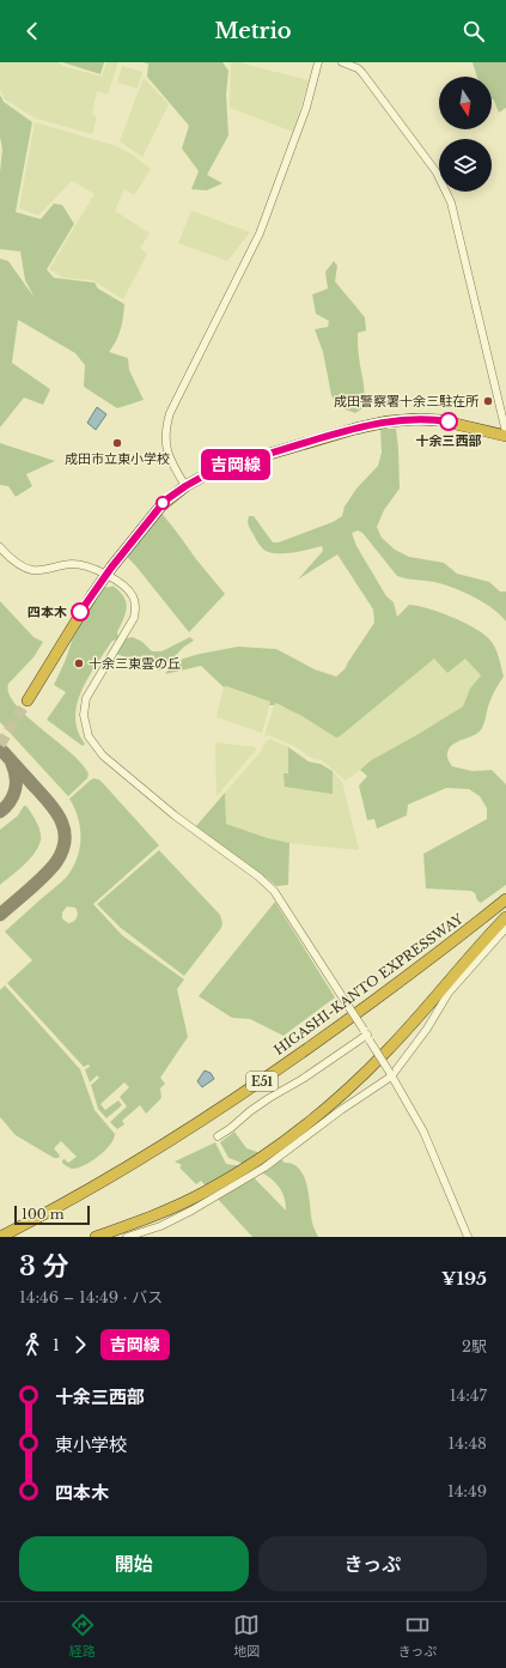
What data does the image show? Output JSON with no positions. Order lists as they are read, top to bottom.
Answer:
{
  "streets": {
    "highway": ["HIGASHI-KANTO EXPRESSWAY", "E51"]
  },
  "places": [
    "成田警察署十余三駐在所",
    "十余三西部",
    "成田市立東小学校",
    "四本木",
    "十余三東雲の丘"
  ],
  "lines": ["bus line 吉岡線"],
  "scale_bar": "100 m",
  "north": "bottom",
  "page": {
    "header": "Metrio",
    "on_map": "吉岡線",
    "scale": "100 m",
    "heading": ["3 分", "14:46 – 14:49 · バス", "¥195"],
    "legs": ["1", "吉岡線", "2駅"],
    "list": [
      {
        "name": "十余三西部",
        "value": "14:47"
      },
      {
        "name": "東小学校",
        "value": "14:48"
      },
      {
        "name": "四本木",
        "value": "14:49"
      }
    ],
    "buttons": ["開始", "きっぷ"],
    "tabs": ["経路", "地図", "きっぷ"]
  }
}
